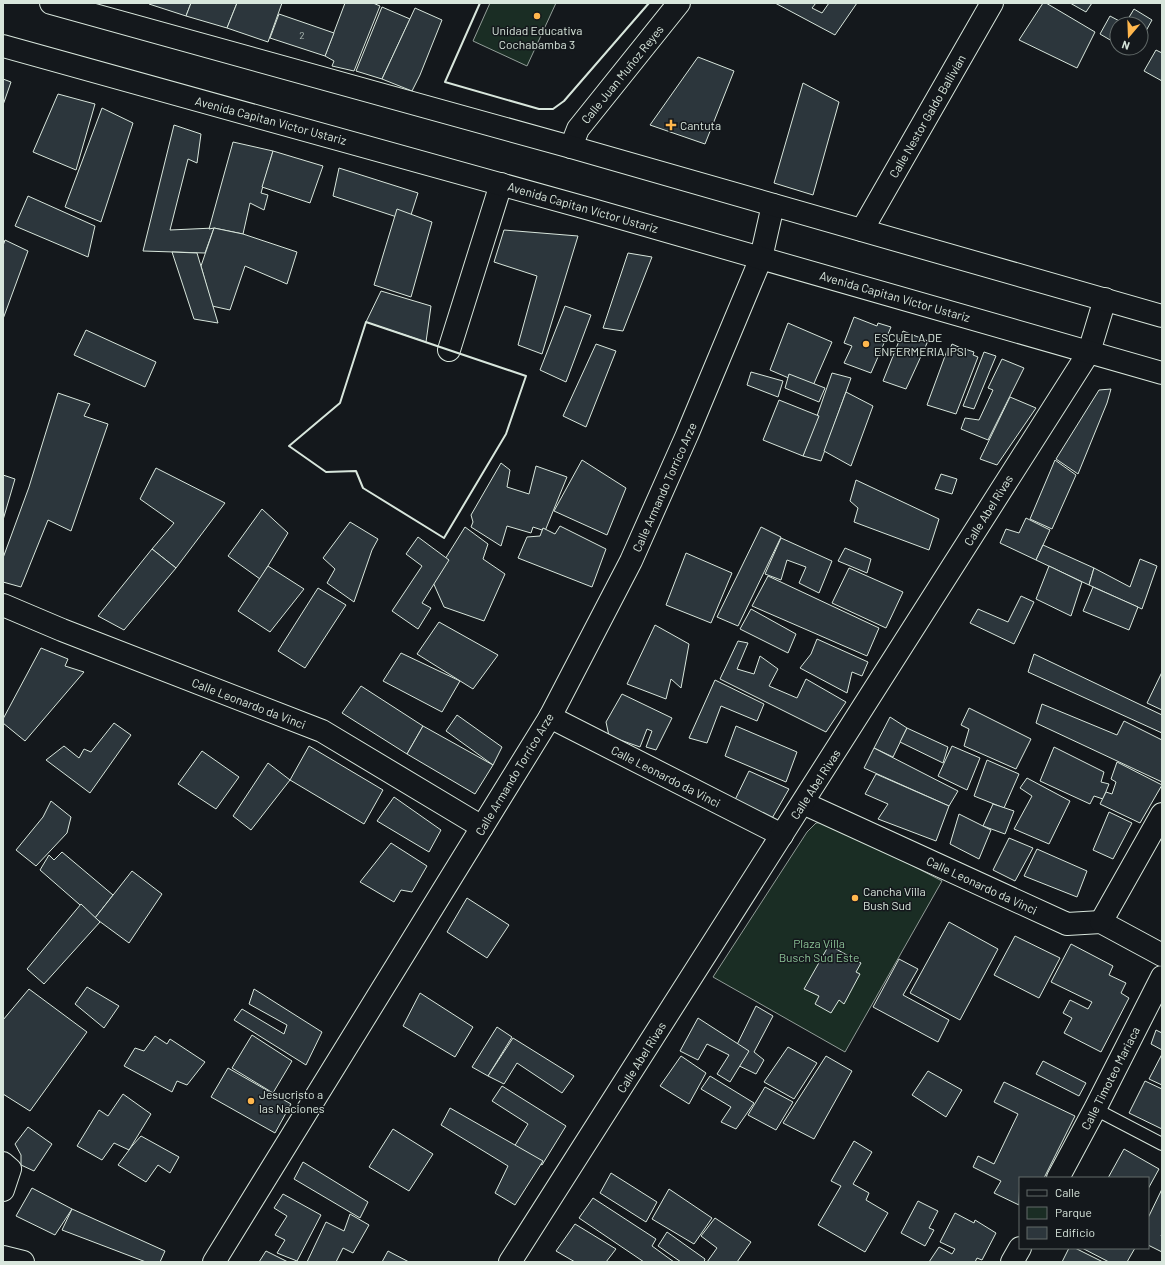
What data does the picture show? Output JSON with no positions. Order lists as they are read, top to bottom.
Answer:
{
  "streets": {
    "street": [
      "Calle Juan Muñoz Reyes",
      "Calle Nestor Galdo Ballivían",
      "Avenida Capitan Víctor Ustariz",
      "Calle Armando Torrico Arze",
      "Calle Abel Rivas",
      "Calle Leonardo da Vinci",
      "Calle Timoteo Mariaca"
    ]
  },
  "crossings": [
    ["Avenida Capitan Víctor Ustariz", "Calle Armando Torrico Arze"],
    ["Avenida Capitan Víctor Ustariz", "Calle Abel Rivas"],
    ["Calle Armando Torrico Arze", "Calle Leonardo da Vinci"],
    ["Calle Abel Rivas", "Calle Leonardo da Vinci"]
  ],
  "parks": ["Plaza Villa Busch Sud Este"],
  "places": {
    "other": [
      "Unidad Educativa Cochabamba 3",
      "ESCUELA DE ENFERMERIA IPSI",
      "Cancha Villa Bush Sud",
      "Jesucristo a las Naciones"
    ],
    "health": ["Cantuta"]
  },
  "house_numbers": ["2"],
  "legend": ["Calle", "Parque", "Edificio"],
  "north": "bottom"
}
